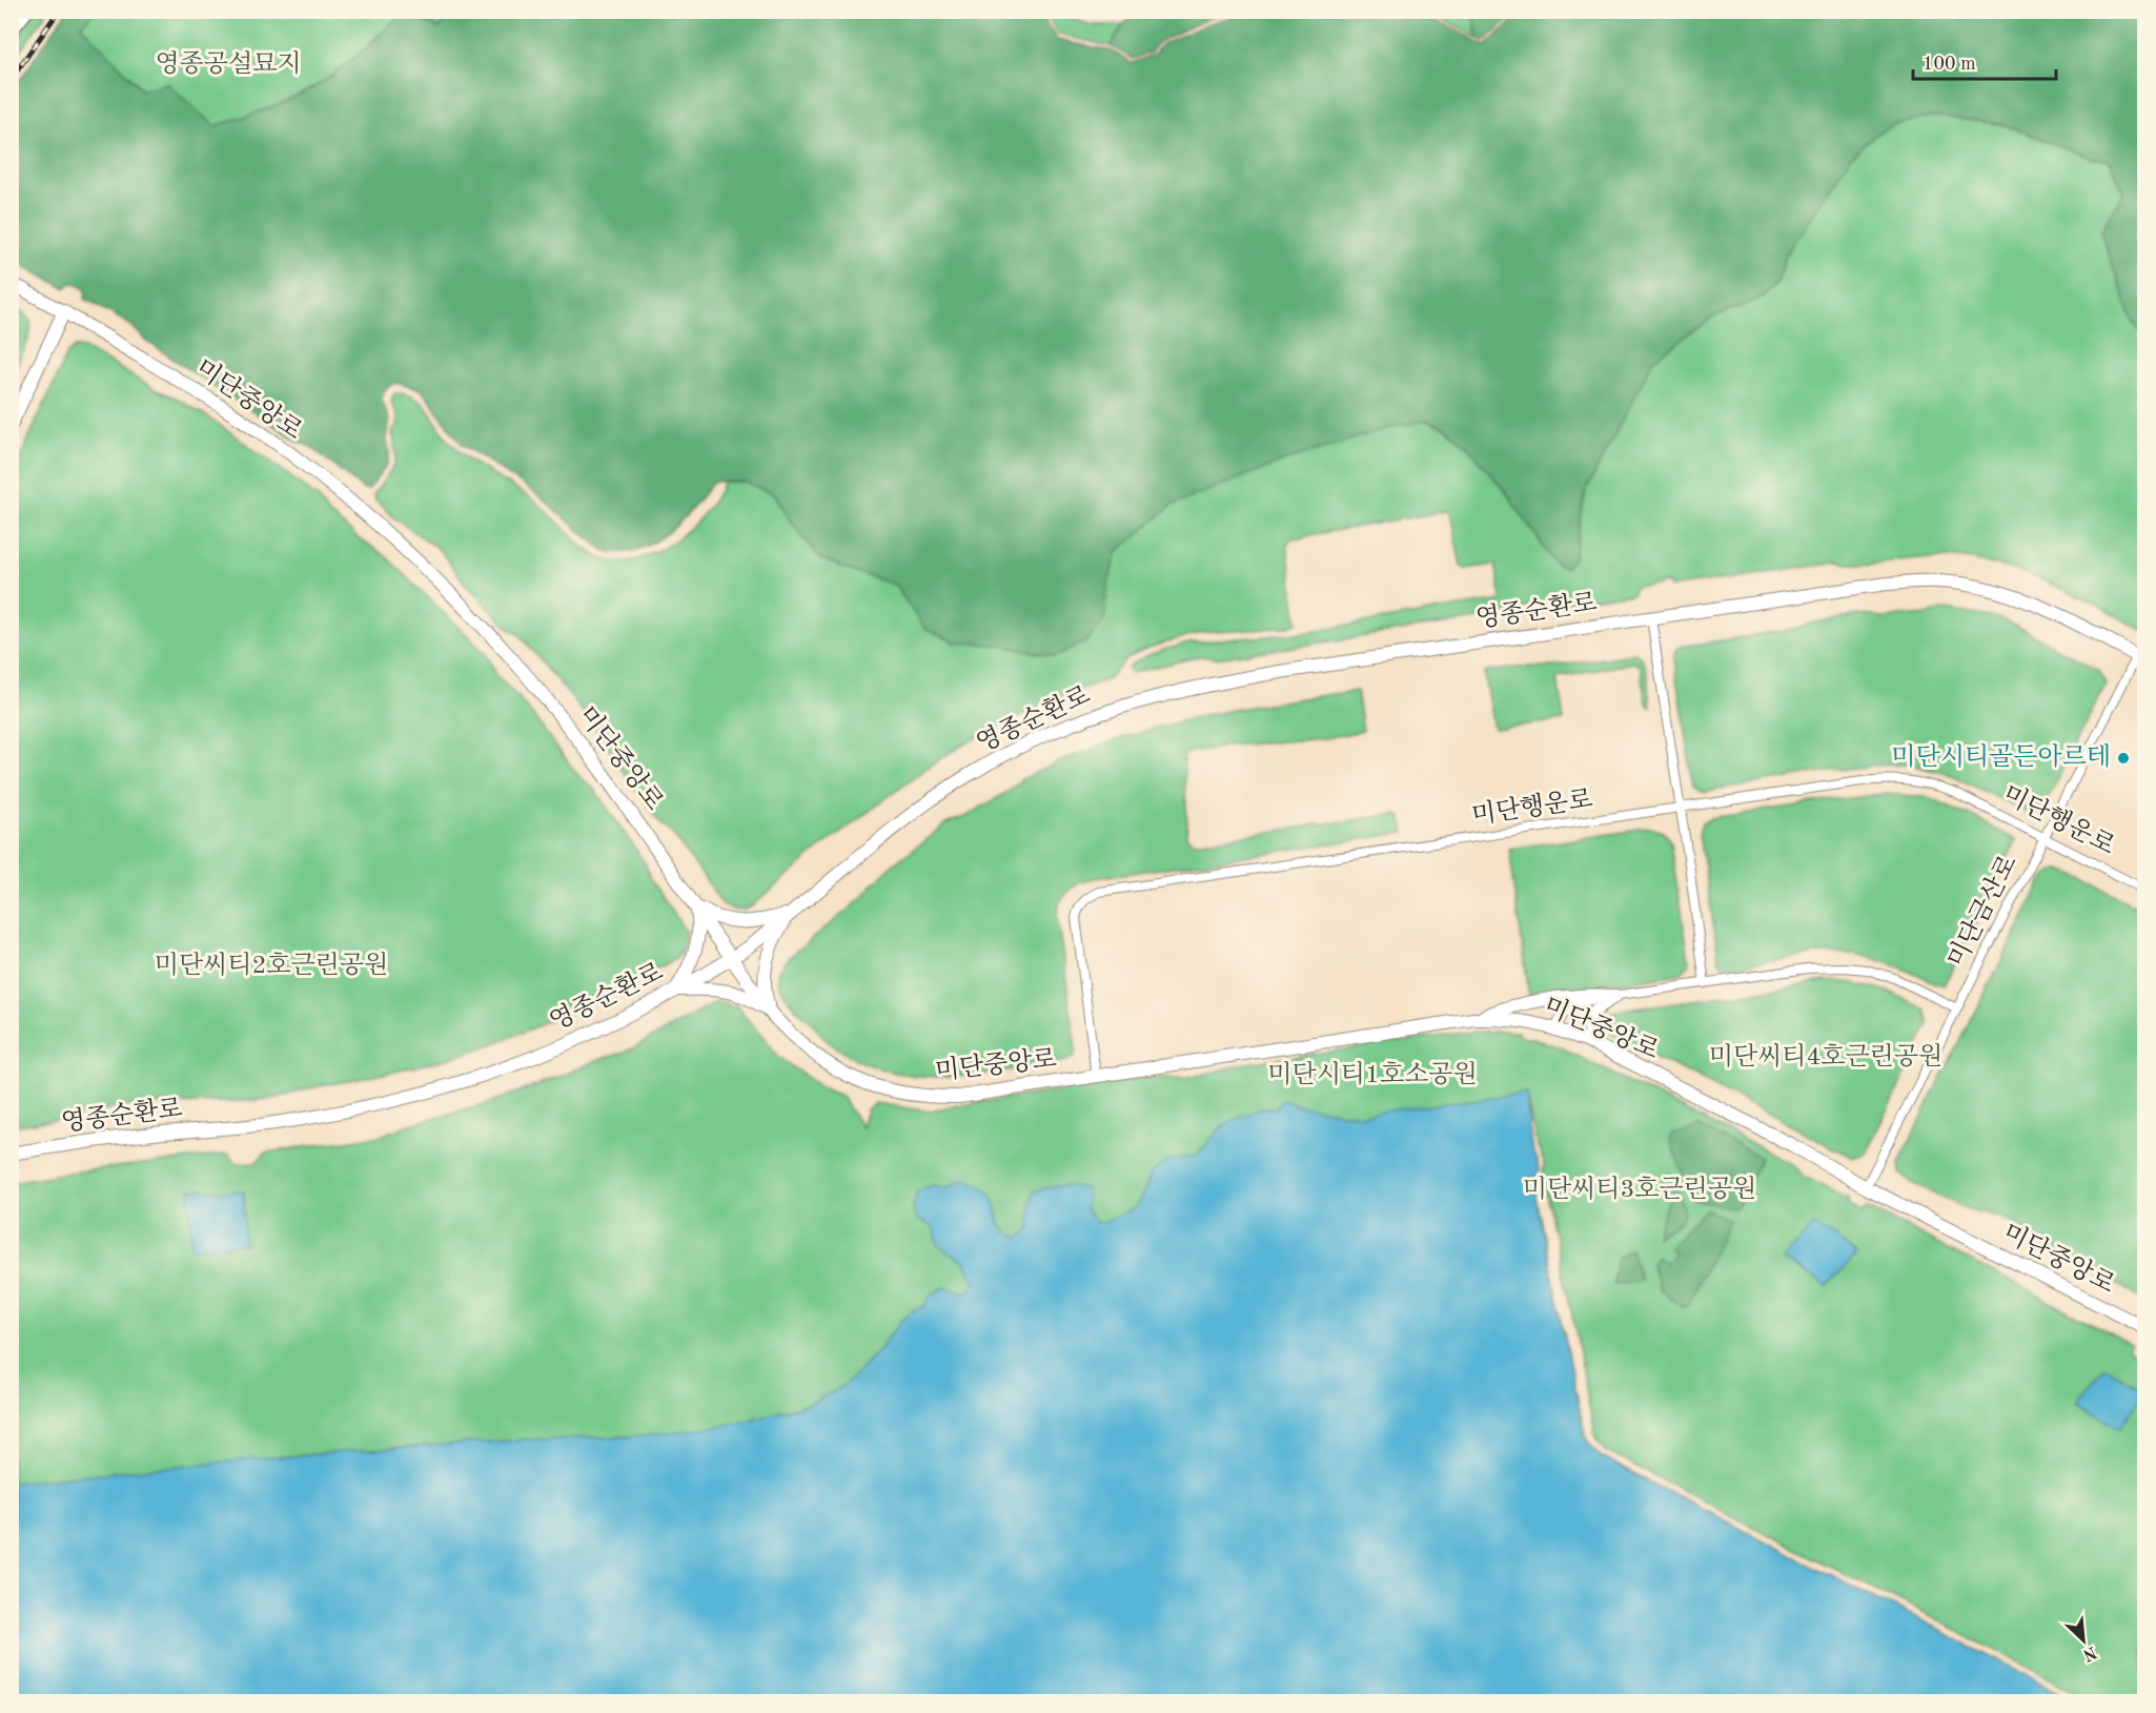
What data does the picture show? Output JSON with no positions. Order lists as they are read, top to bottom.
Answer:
{
  "streets": {
    "street": [
      "미단중앙로",
      "영종순환로",
      "미단행운로",
      "미단금산로"
    ]
  },
  "crossings": [
    ["미단중앙로", "영종순환로"],
    ["미단중앙로", "미단행운로"],
    ["미단중앙로", "미단금산로"],
    ["영종순환로", "미단금산로"],
    ["미단행운로", "미단금산로"]
  ],
  "parks": [
    "영종공설묘지",
    "미단씨티2호근린공원",
    "미단씨티4호근린공원",
    "미단시티1호소공원",
    "미단씨티3호근린공원"
  ],
  "places": ["미단시티골든아르테"],
  "scale_bar": "100 m",
  "north": "bottom right"
}
